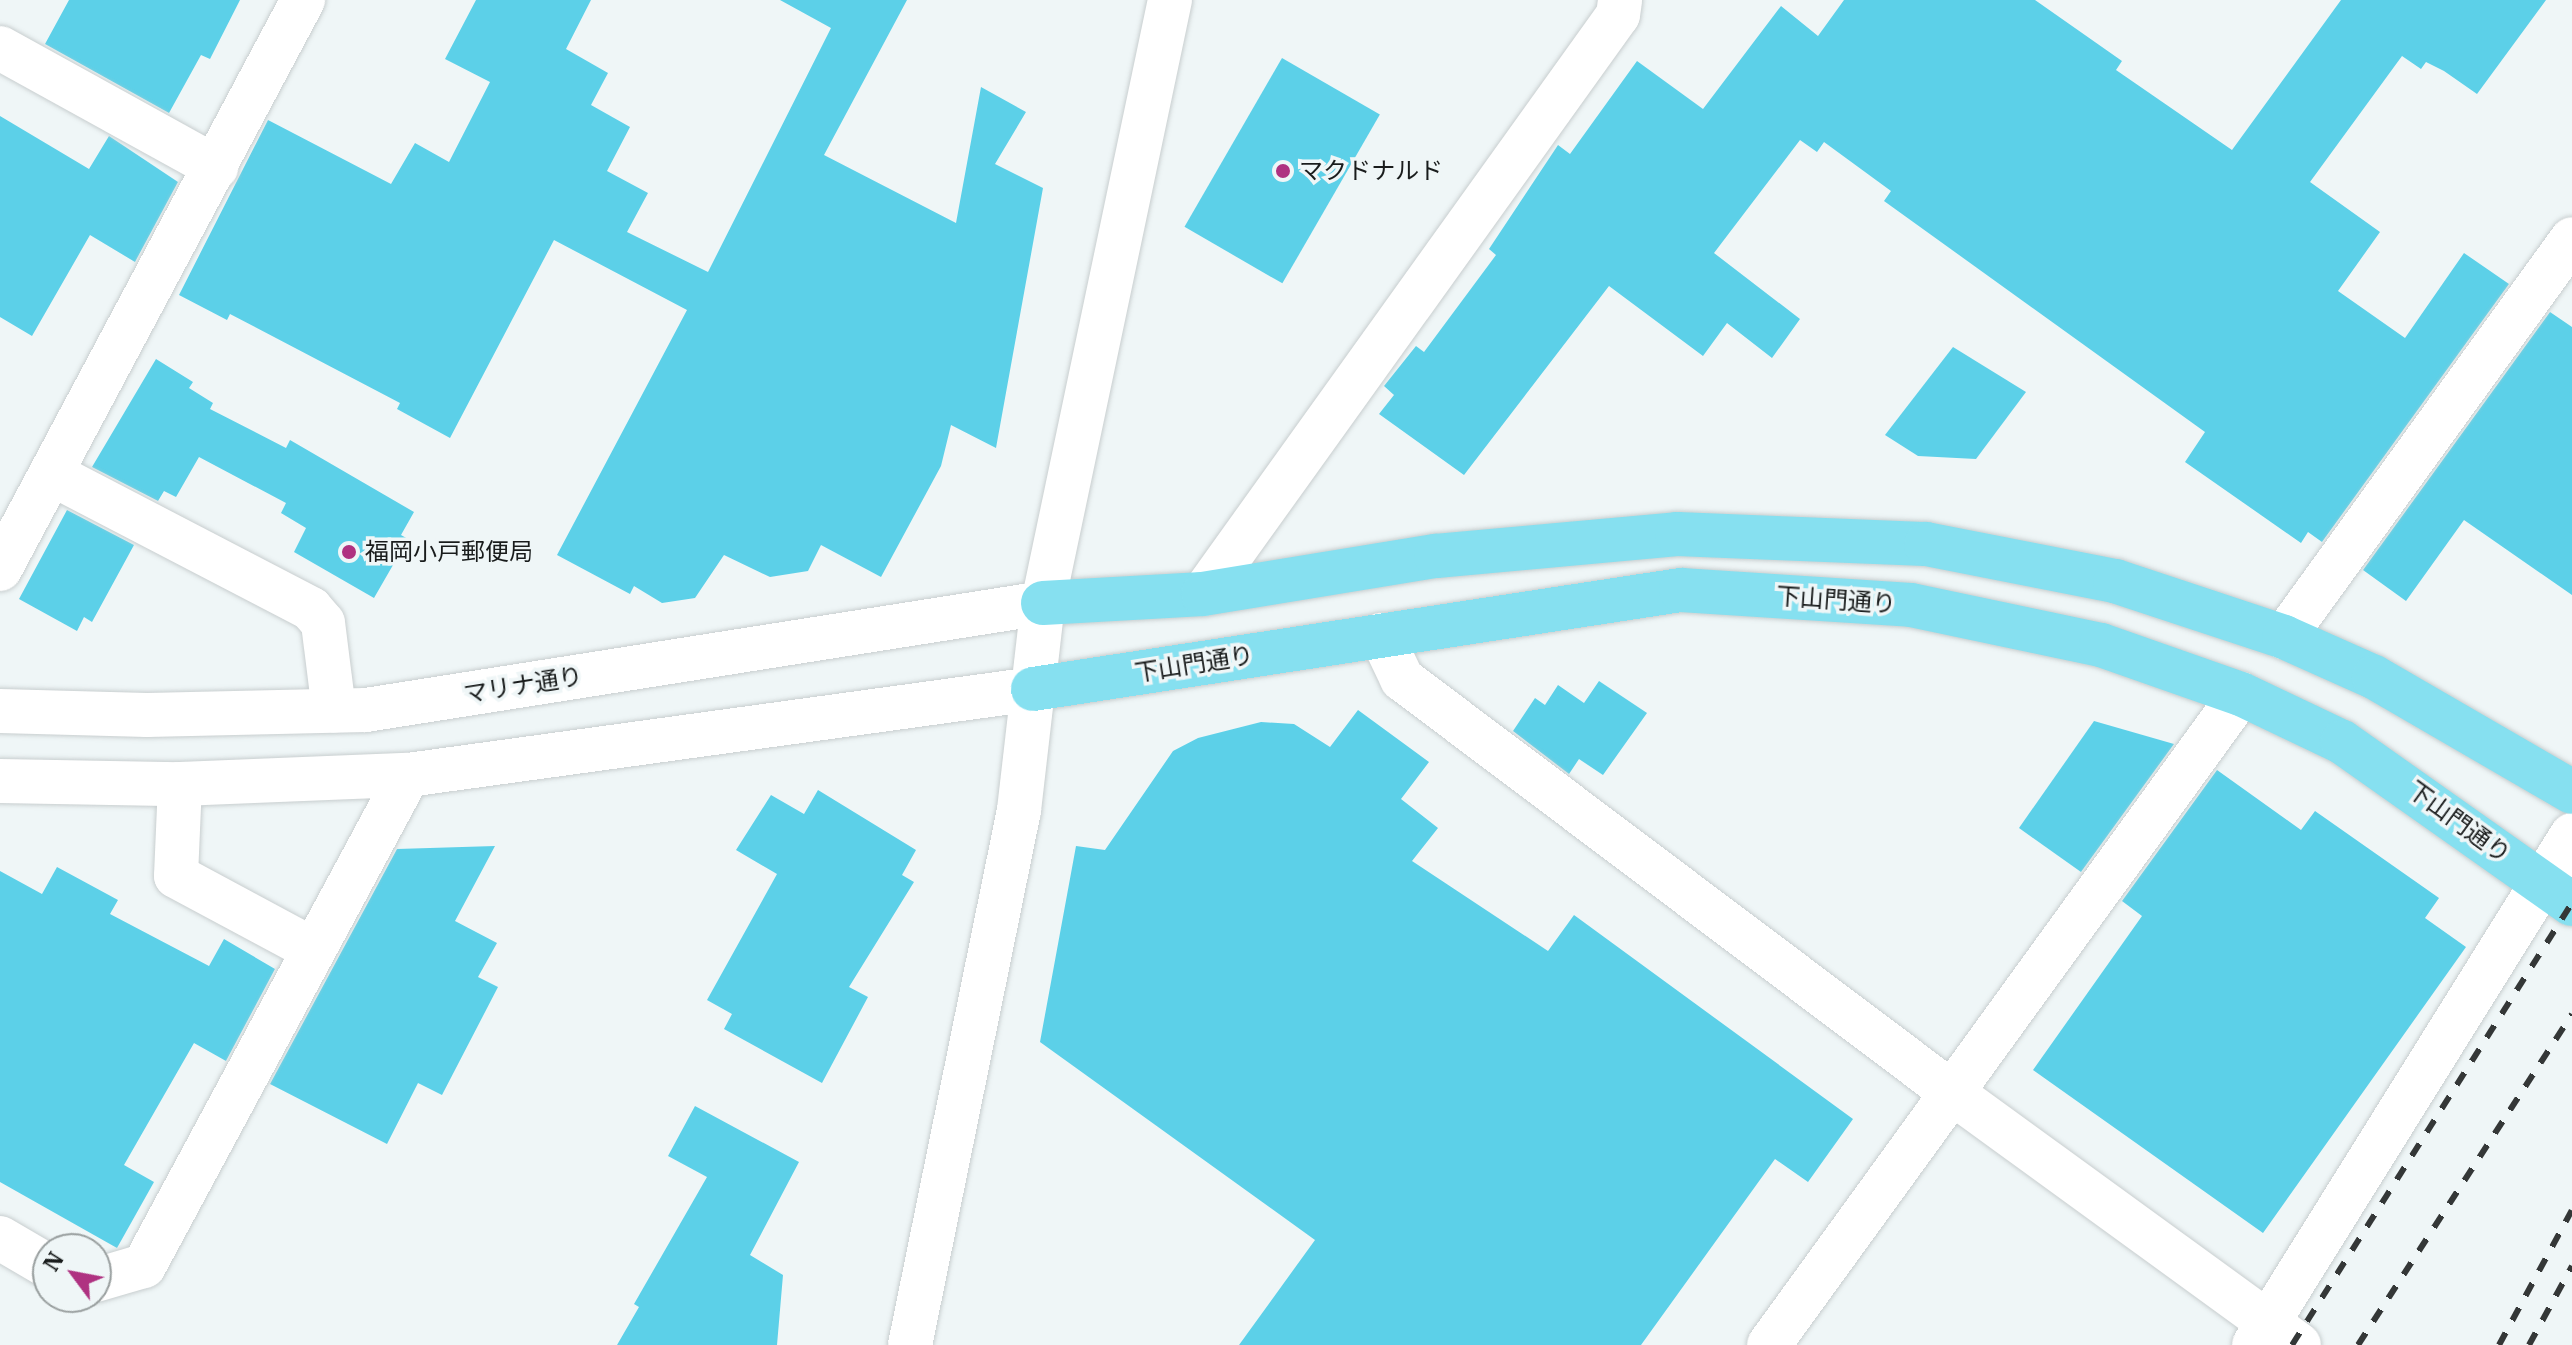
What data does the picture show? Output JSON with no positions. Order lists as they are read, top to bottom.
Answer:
{
  "streets": {
    "main road": ["下山門通り"],
    "street": ["マリナ通り"]
  },
  "places": ["マクドナルド", "福岡小戸郵便局"],
  "north": "top left"
}
